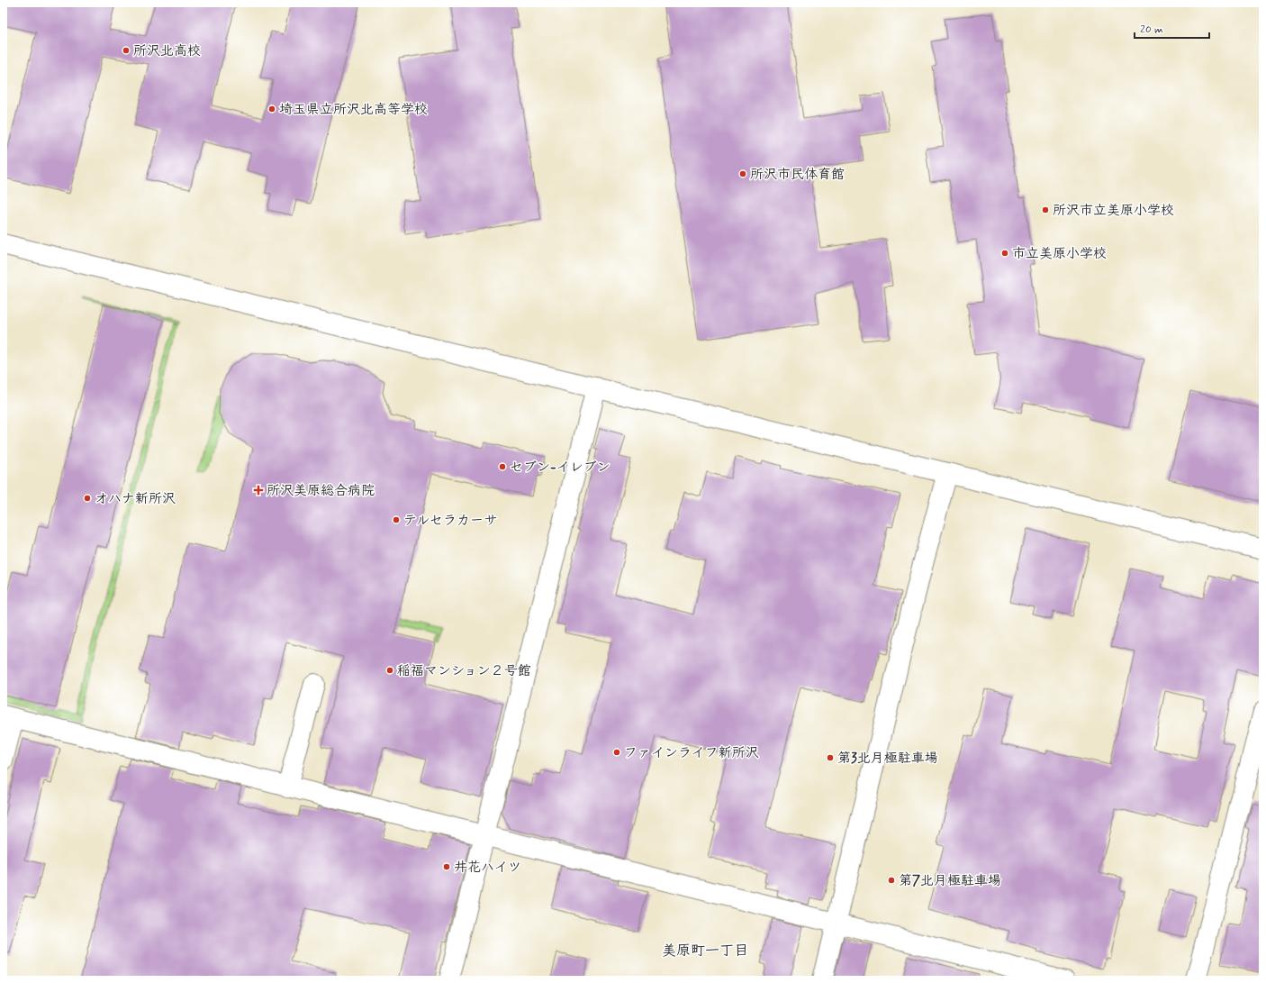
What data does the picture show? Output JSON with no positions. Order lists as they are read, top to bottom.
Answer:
{
  "districts": ["美原町一丁目"],
  "places": {
    "other": [
      "所沢北高校",
      "埼玉県立所沢北高等学校",
      "所沢市民体育館",
      "所沢市立美原小学校",
      "市立美原小学校",
      "セブン-イレブン",
      "オハナ新所沢",
      "テルセラカーサ",
      "稲福マンション２号館",
      "ファインライフ新所沢",
      "第3北月極駐車場",
      "井花ハイツ",
      "第7北月極駐車場"
    ],
    "health": ["所沢美原総合病院"]
  },
  "scale_bar": "20 m"
}
